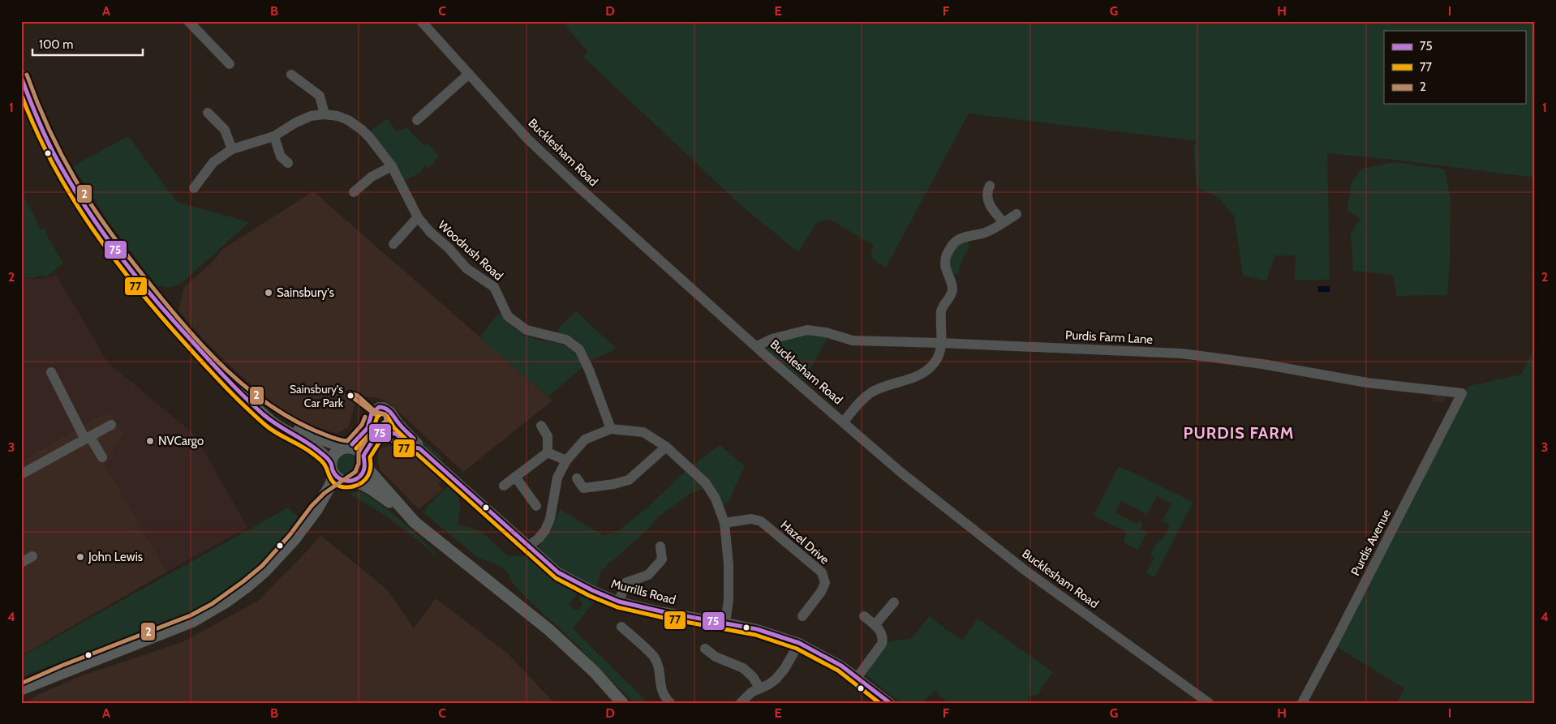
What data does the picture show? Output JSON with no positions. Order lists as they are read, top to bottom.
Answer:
{
  "streets": {
    "street": [
      "Bucklesham Road",
      "Woodrush Road",
      "Purdis Farm Lane",
      "Hazel Drive",
      "Purdis Avenue",
      "Murrills Road"
    ]
  },
  "crossings": [
    ["Bucklesham Road", "Purdis Farm Lane"],
    ["Purdis Farm Lane", "Purdis Avenue"]
  ],
  "districts": ["PURDIS FARM"],
  "places": [
    "Sainsbury's",
    "Sainsbury's Car Park",
    "NVCargo",
    "John Lewis"
  ],
  "lines": ["transit line 2", "transit line 75", "transit line 77"],
  "legend": ["75", "77", "2"],
  "scale_bar": "100 m",
  "grid": {
    "columns": [
      "A",
      "B",
      "C",
      "D",
      "E",
      "F",
      "G",
      "H",
      "I"
    ],
    "rows": [
      "1",
      "2",
      "3",
      "4"
    ]
  }
}
